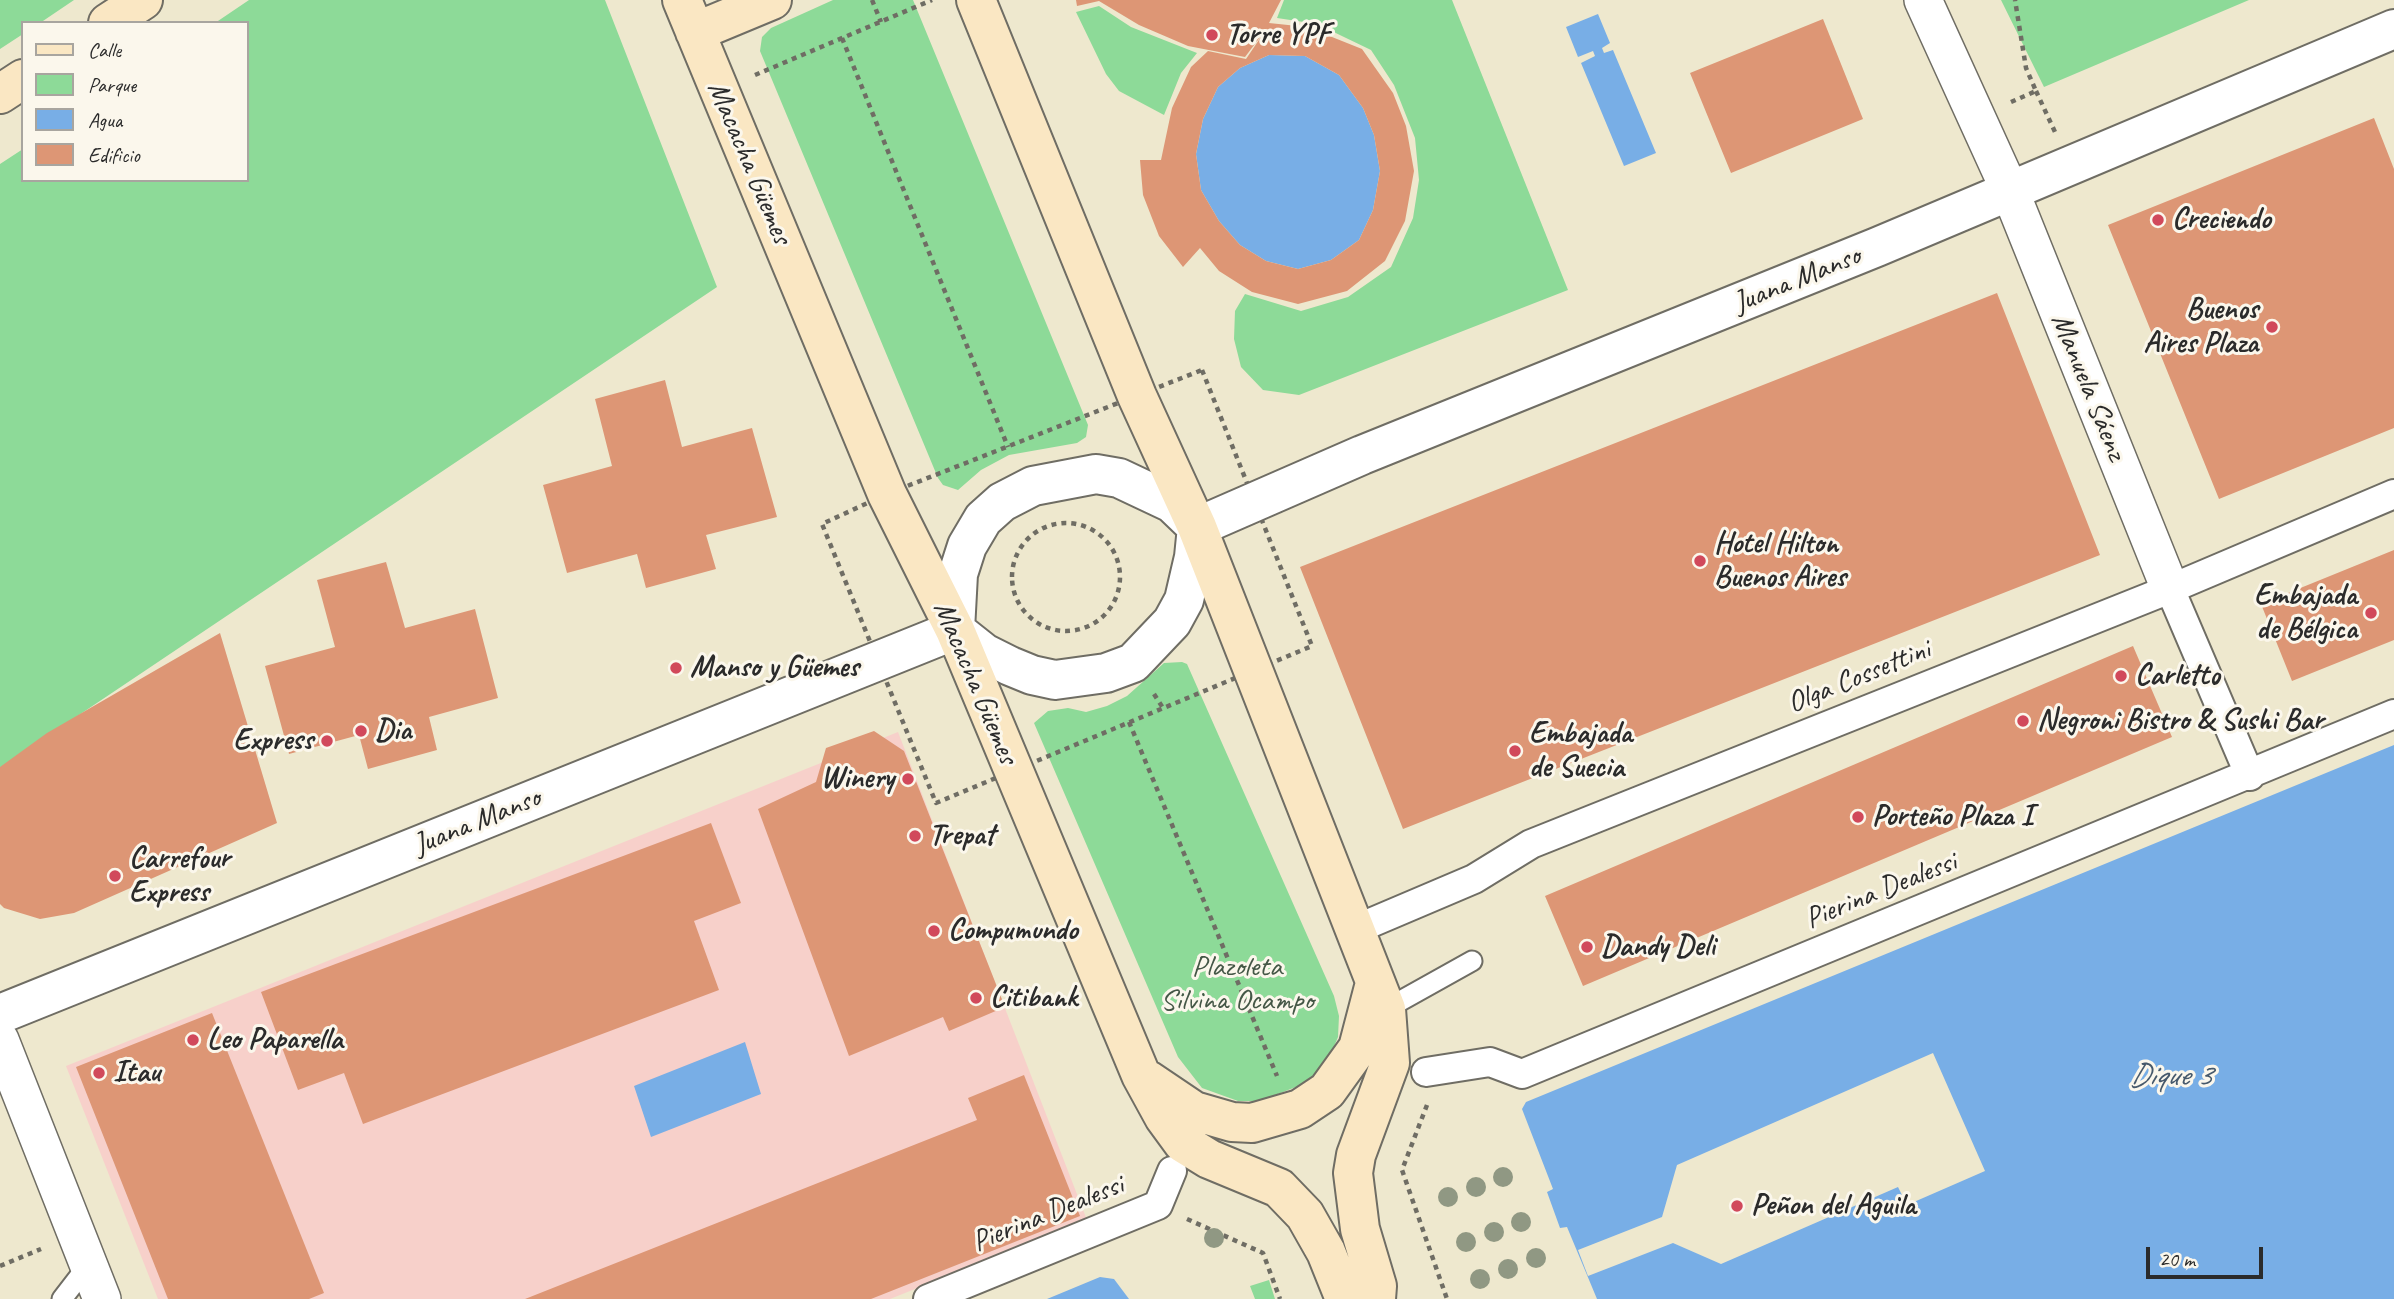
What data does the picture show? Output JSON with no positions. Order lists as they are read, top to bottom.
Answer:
{
  "streets": {
    "main road": ["Macacha Güemes"],
    "street": [
      "Juana Manso",
      "Manuela Sáenz",
      "Olga Cossettini",
      "Pierina Dealessi"
    ]
  },
  "crossings": [
    ["Macacha Güemes", "Juana Manso"],
    ["Juana Manso", "Manuela Sáenz"],
    ["Manuela Sáenz", "Olga Cossettini"],
    ["Manuela Sáenz", "Pierina Dealessi"]
  ],
  "water": ["Dique 3"],
  "parks": ["Plazoleta Silvina Ocampo"],
  "places": [
    "Torre YPF",
    "Creciendo",
    "Buenos Aires Plaza",
    "Hotel Hilton Buenos Aires",
    "Embajada de Bélgica",
    "Manso y Güemes",
    "Carletto",
    "Negroni Bistro & Sushi Bar",
    "Dia",
    "Express",
    "Embajada de Suecia",
    "Winery",
    "Porteño Plaza I",
    "Trepat",
    "Carrefour Express",
    "Compumundo",
    "Dandy Deli",
    "Citibank",
    "Leo Paparella",
    "Itau",
    "Peñon del Aguila"
  ],
  "legend": [
    "Calle",
    "Parque",
    "Agua",
    "Edificio"
  ],
  "scale_bar": "20 m"
}
